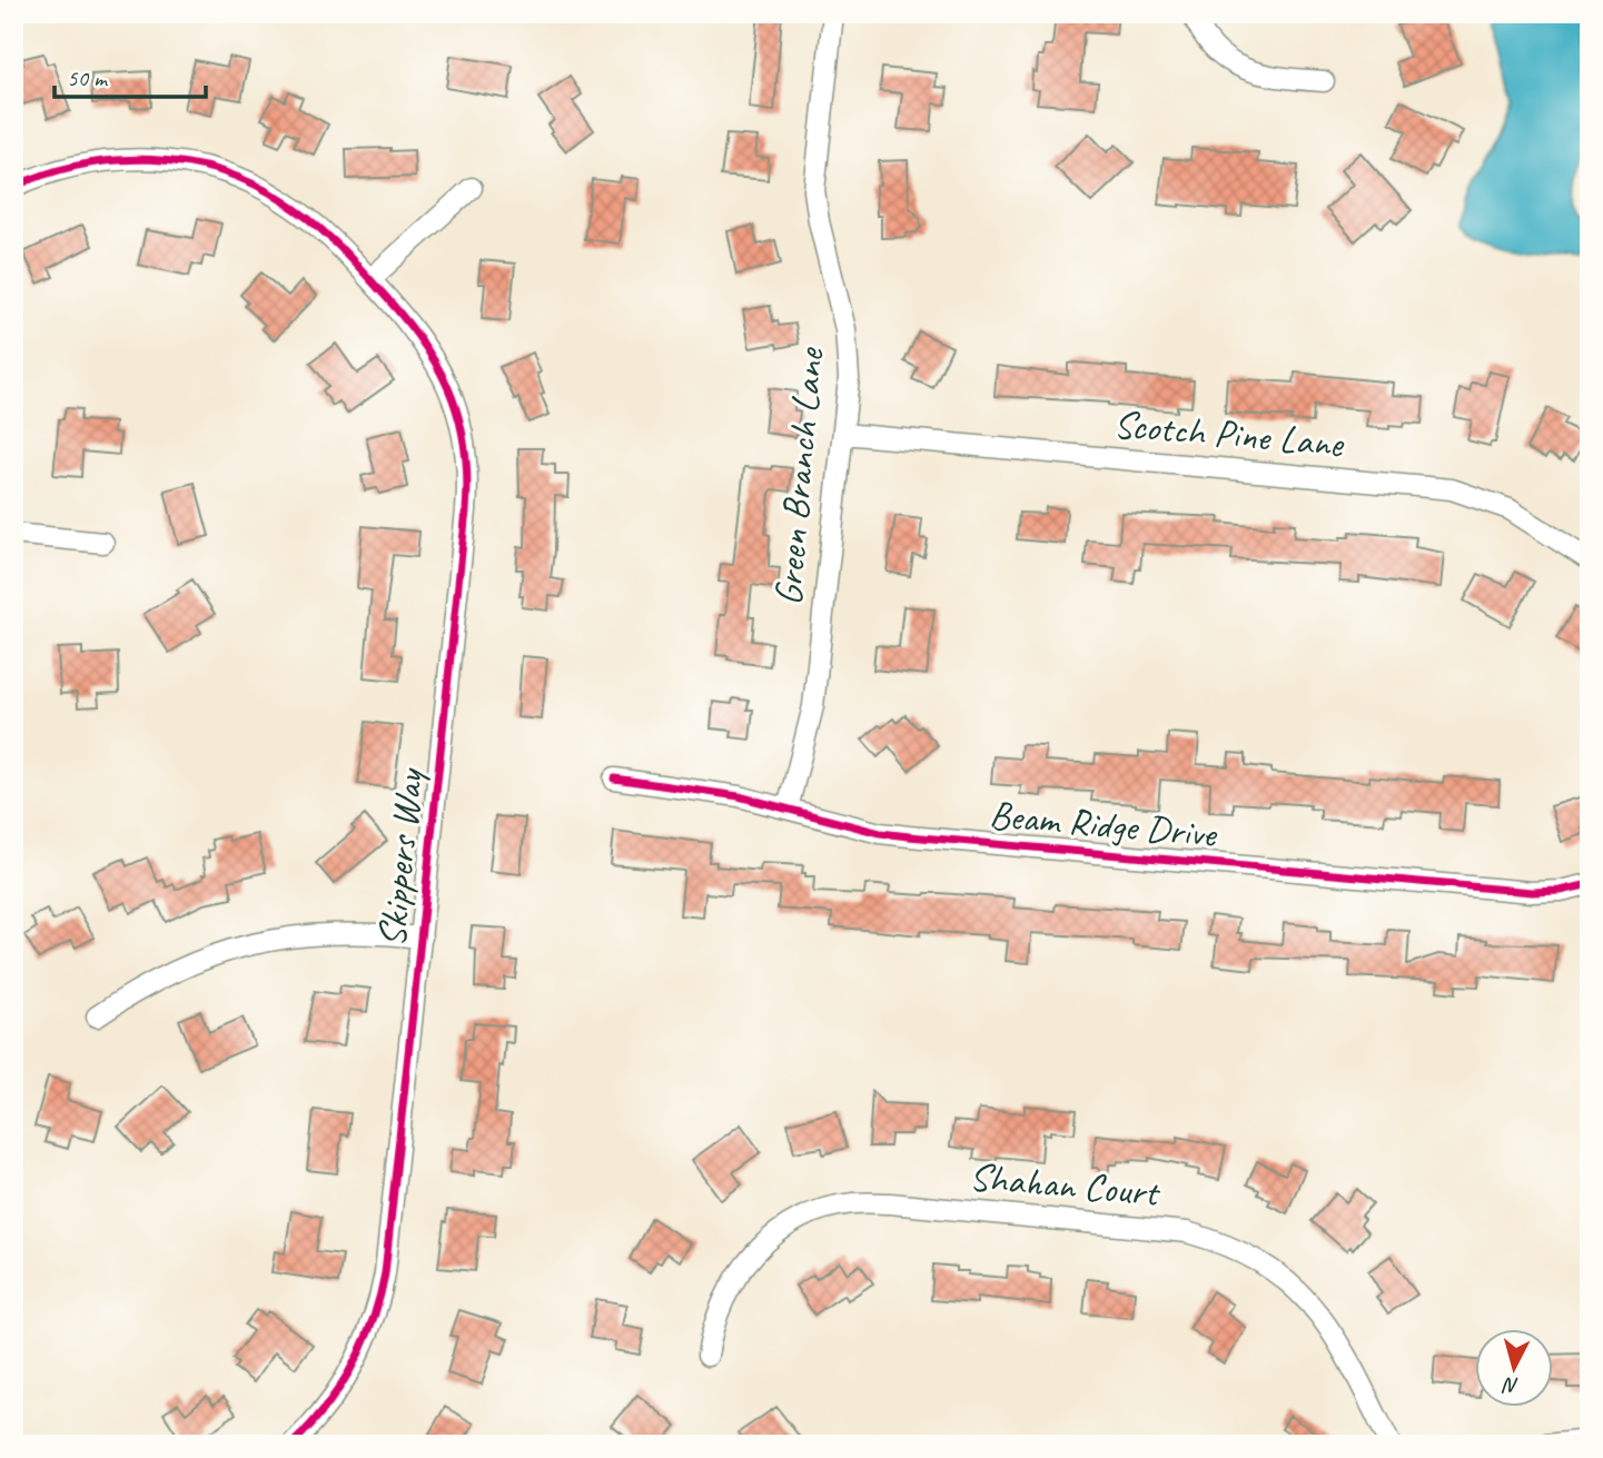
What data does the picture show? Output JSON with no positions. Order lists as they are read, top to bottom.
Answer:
{
  "streets": {
    "street": [
      "Scotch Pine Lane",
      "Green Branch Lane",
      "Beam Ridge Drive",
      "Skippers Way",
      "Shahan Court"
    ]
  },
  "crossings": [
    ["Scotch Pine Lane", "Green Branch Lane"],
    ["Green Branch Lane", "Beam Ridge Drive"]
  ],
  "scale_bar": "50 m",
  "north": "bottom"
}
